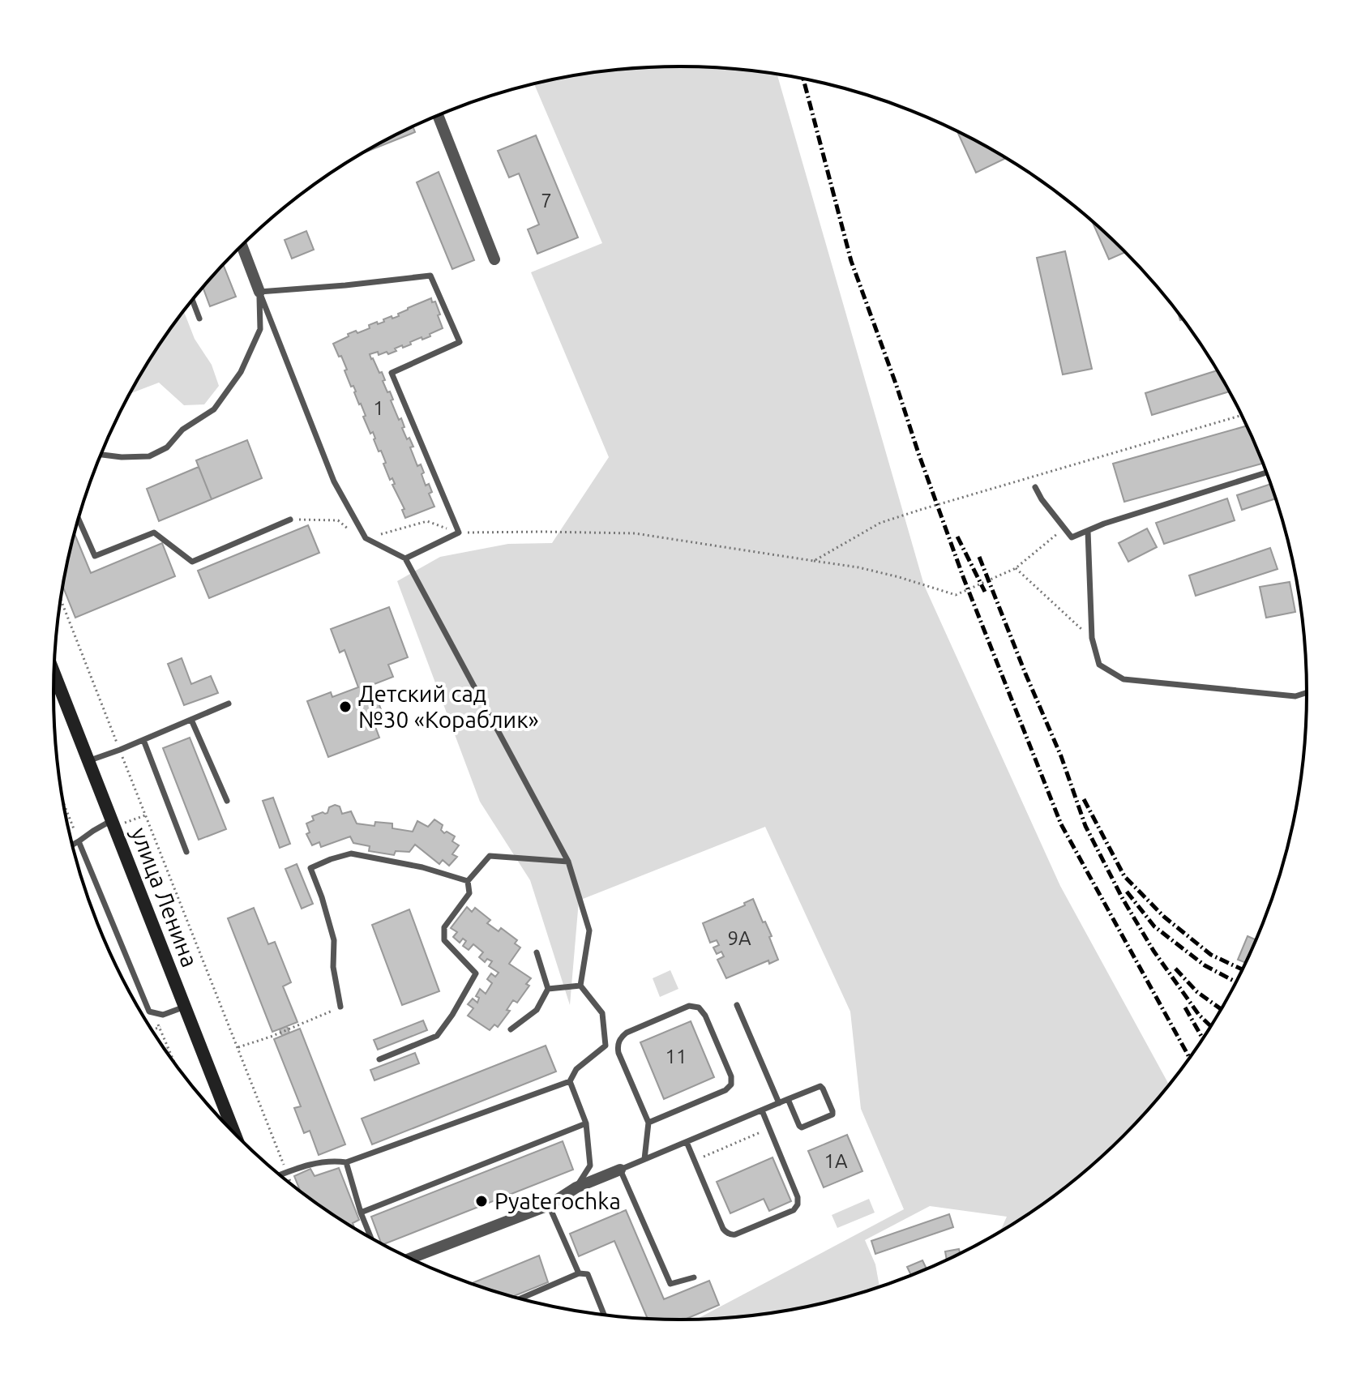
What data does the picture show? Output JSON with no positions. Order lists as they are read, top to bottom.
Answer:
{
  "streets": {
    "main road": ["улица Ленина"]
  },
  "places": ["Детский сад №30 «Кораблик»", "Pyaterochka"],
  "house_numbers": [
    "7",
    "1",
    "9А",
    "11",
    "1А"
  ]
}
